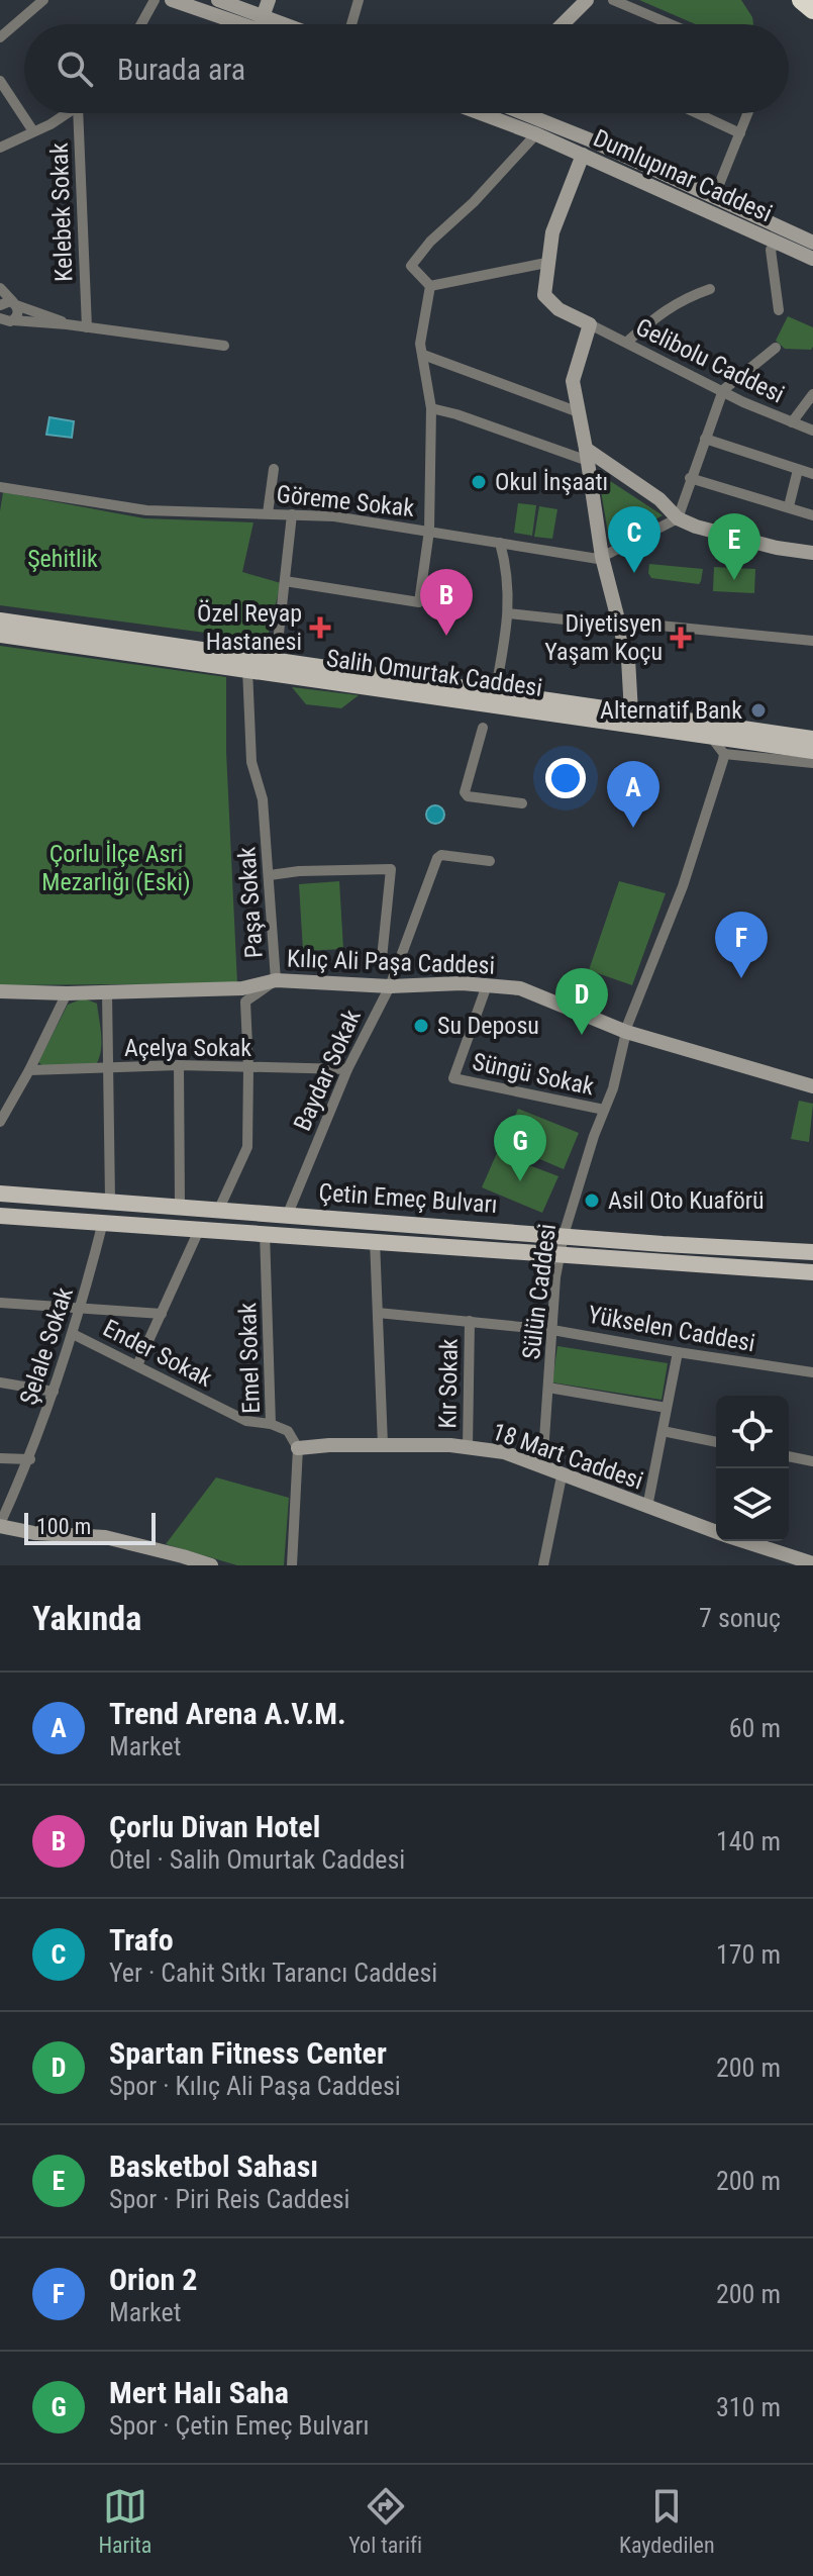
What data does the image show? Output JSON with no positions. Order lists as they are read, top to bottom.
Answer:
{
  "streets": {
    "main road": ["Salih Omurtak Caddesi", "Çetin Emeç Bulvarı"],
    "street": [
      "Dumlupınar Caddesi",
      "Kelebek Sokak",
      "Gelibolu Caddesi",
      "Göreme Sokak",
      "Paşa Sokak",
      "Kılıç Ali Paşa Caddesi",
      "Açelya Sokak",
      "Baydar Sokak",
      "Süngü Sokak",
      "Sülün Caddesi",
      "Yükselen Caddesi",
      "Şelale Sokak",
      "Ender Sokak",
      "Emel Sokak",
      "Kır Sokak",
      "18 Mart Caddesi"
    ]
  },
  "crossings": [
    ["Salih Omurtak Caddesi", "Paşa Sokak"],
    ["Paşa Sokak", "Kılıç Ali Paşa Caddesi"],
    ["Paşa Sokak", "Açelya Sokak"],
    ["Paşa Sokak", "Çetin Emeç Bulvarı"],
    ["Kılıç Ali Paşa Caddesi", "Baydar Sokak"],
    ["Kılıç Ali Paşa Caddesi", "Süngü Sokak"],
    ["Kılıç Ali Paşa Caddesi", "Sülün Caddesi"],
    ["Açelya Sokak", "Baydar Sokak"],
    ["Baydar Sokak", "Çetin Emeç Bulvarı"],
    ["Süngü Sokak", "Sülün Caddesi"],
    ["Çetin Emeç Bulvarı", "Sülün Caddesi"],
    ["Çetin Emeç Bulvarı", "Şelale Sokak"],
    ["Çetin Emeç Bulvarı", "Emel Sokak"],
    ["Sülün Caddesi", "Yükselen Caddesi"],
    ["Sülün Caddesi", "18 Mart Caddesi"],
    ["Yükselen Caddesi", "Kır Sokak"],
    ["Şelale Sokak", "Ender Sokak"],
    ["Ender Sokak", "Emel Sokak"],
    ["Emel Sokak", "18 Mart Caddesi"],
    ["Kır Sokak", "18 Mart Caddesi"]
  ],
  "parks": ["Şehitlik", "Çorlu İlçe Asri Mezarlığı (Eski)"],
  "places": {
    "other": [
      "Okul İnşaatı",
      "Alternatif Bank",
      "Su Deposu",
      "Asil Oto Kuaförü"
    ],
    "health": ["Özel Reyap Hastanesi", "Diyetisyen Yaşam Koçu"]
  },
  "scale_bar": "100 m",
  "page": {
    "search": "Burada ara",
    "pins": [
      "C",
      "E",
      "B",
      "A",
      "F",
      "D",
      "G"
    ],
    "scale": "100 m",
    "heading": ["Yakında", "7 sonuç"],
    "list": [
      {
        "mark": "A",
        "name": "Trend Arena A.V.M.",
        "note": "Market",
        "value": "60 m"
      },
      {
        "mark": "B",
        "name": "Çorlu Divan Hotel",
        "note": "Otel · Salih Omurtak Caddesi",
        "value": "140 m"
      },
      {
        "mark": "C",
        "name": "Trafo",
        "note": "Yer · Cahit Sıtkı Tarancı Caddesi",
        "value": "170 m"
      },
      {
        "mark": "D",
        "name": "Spartan Fitness Center",
        "note": "Spor · Kılıç Ali Paşa Caddesi",
        "value": "200 m"
      },
      {
        "mark": "E",
        "name": "Basketbol Sahası",
        "note": "Spor · Piri Reis Caddesi",
        "value": "200 m"
      },
      {
        "mark": "F",
        "name": "Orion 2",
        "note": "Market",
        "value": "200 m"
      },
      {
        "mark": "G",
        "name": "Mert Halı Saha",
        "note": "Spor · Çetin Emeç Bulvarı",
        "value": "310 m"
      }
    ],
    "nav": ["Harita", "Yol tarifi", "Kaydedilen"]
  }
}
